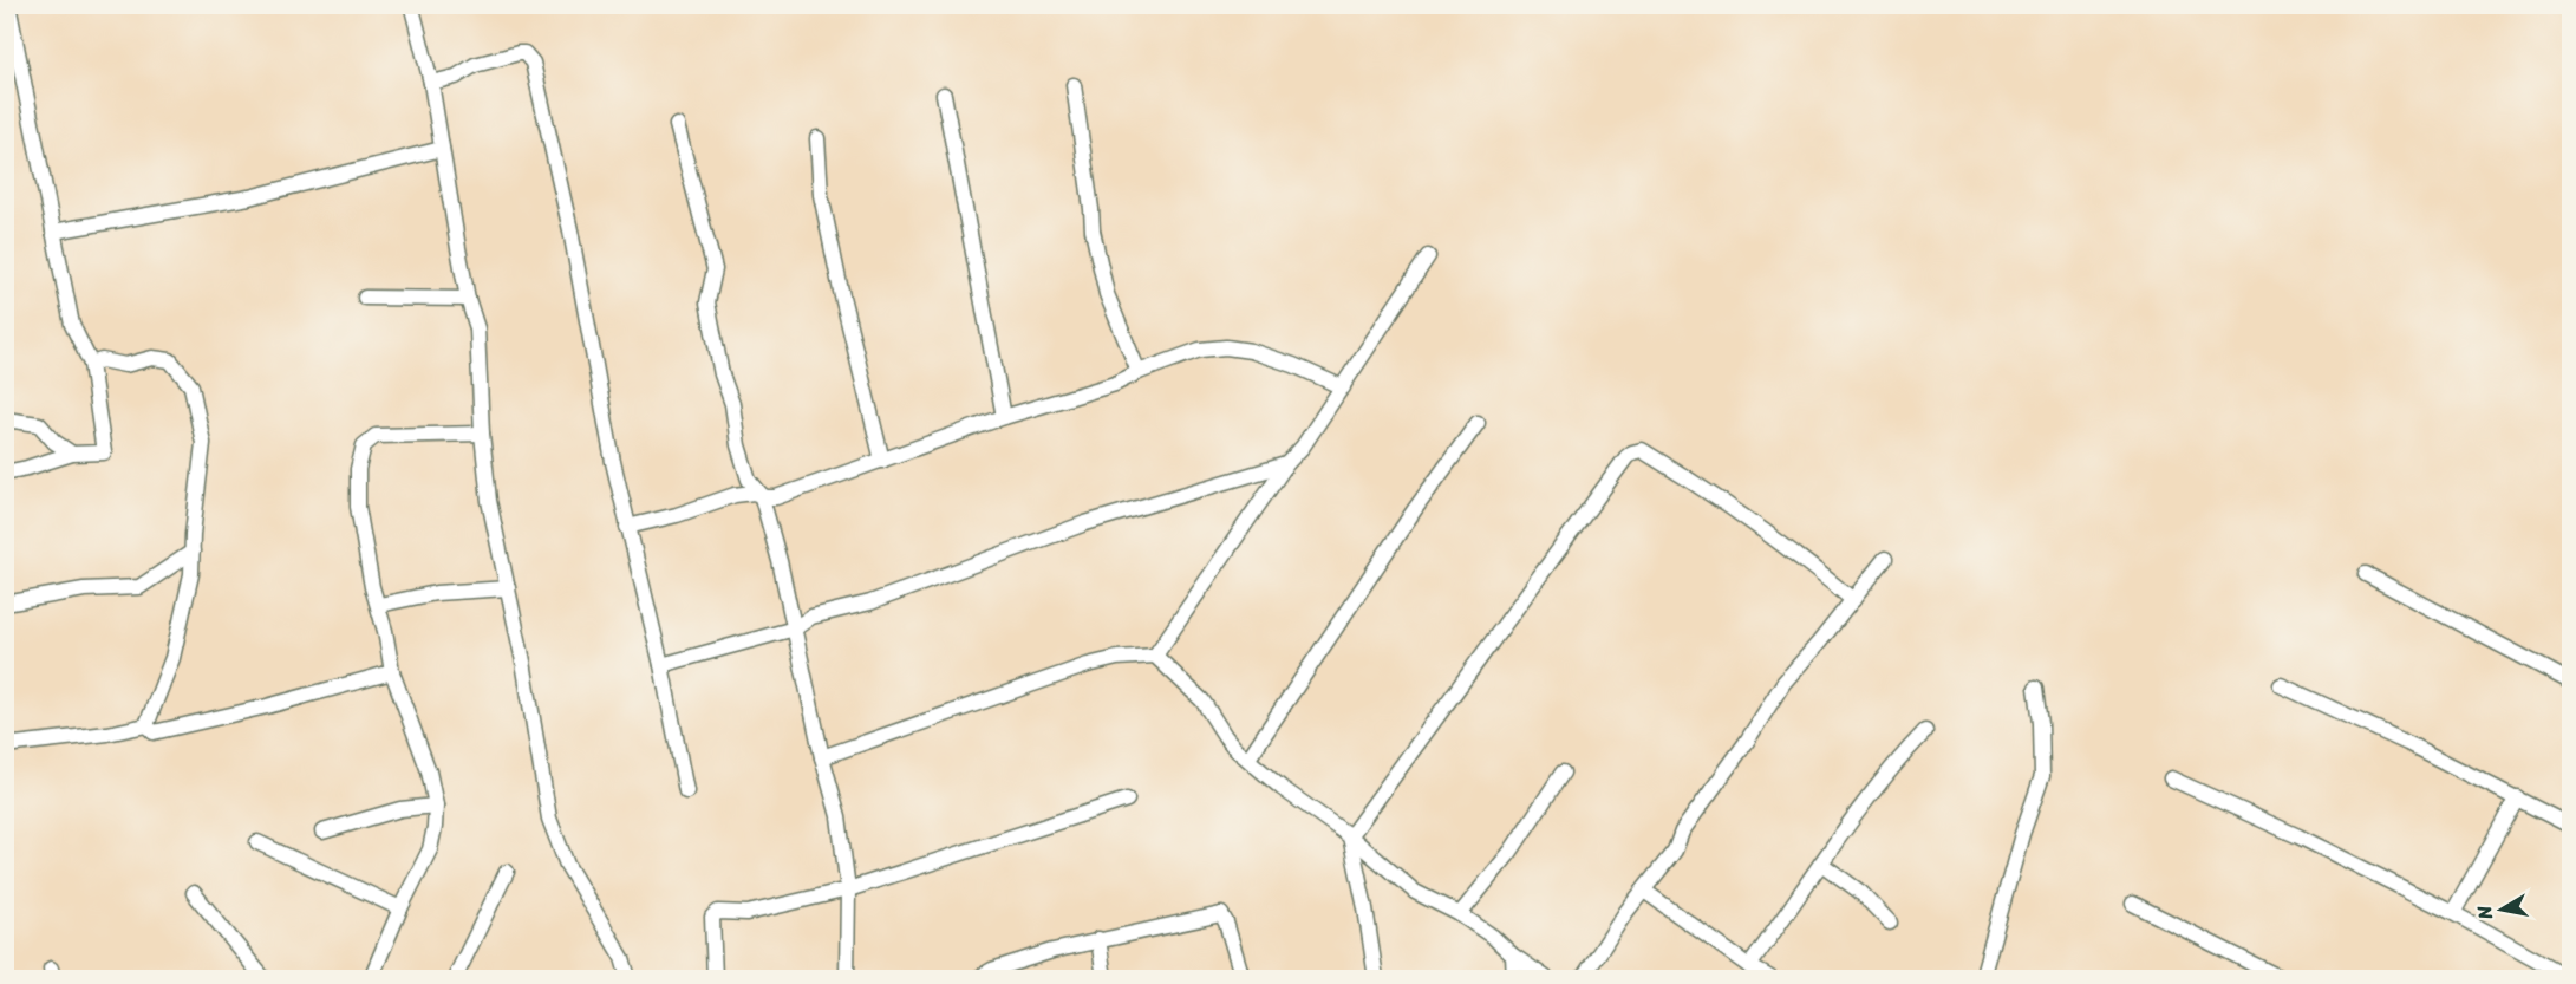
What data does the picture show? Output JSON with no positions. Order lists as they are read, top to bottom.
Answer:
{
  "north": "left"
}
